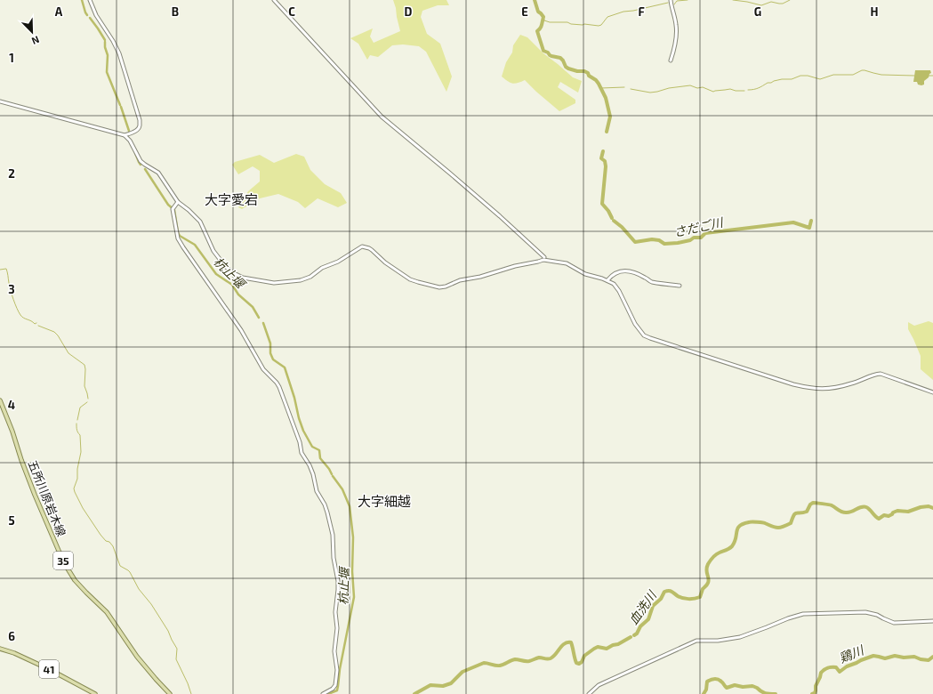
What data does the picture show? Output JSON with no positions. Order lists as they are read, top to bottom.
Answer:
{
  "streets": {
    "main road": ["五所川原岩木線", "35", "41"]
  },
  "districts": ["大字愛宕", "大字細越"],
  "water": [
    "さだご川",
    "杭止堰",
    "血洗川",
    "鶏川"
  ],
  "north": "bottom right",
  "grid": {
    "columns": [
      "A",
      "B",
      "C",
      "D",
      "E",
      "F",
      "G",
      "H"
    ],
    "rows": [
      "1",
      "2",
      "3",
      "4",
      "5",
      "6"
    ]
  }
}
